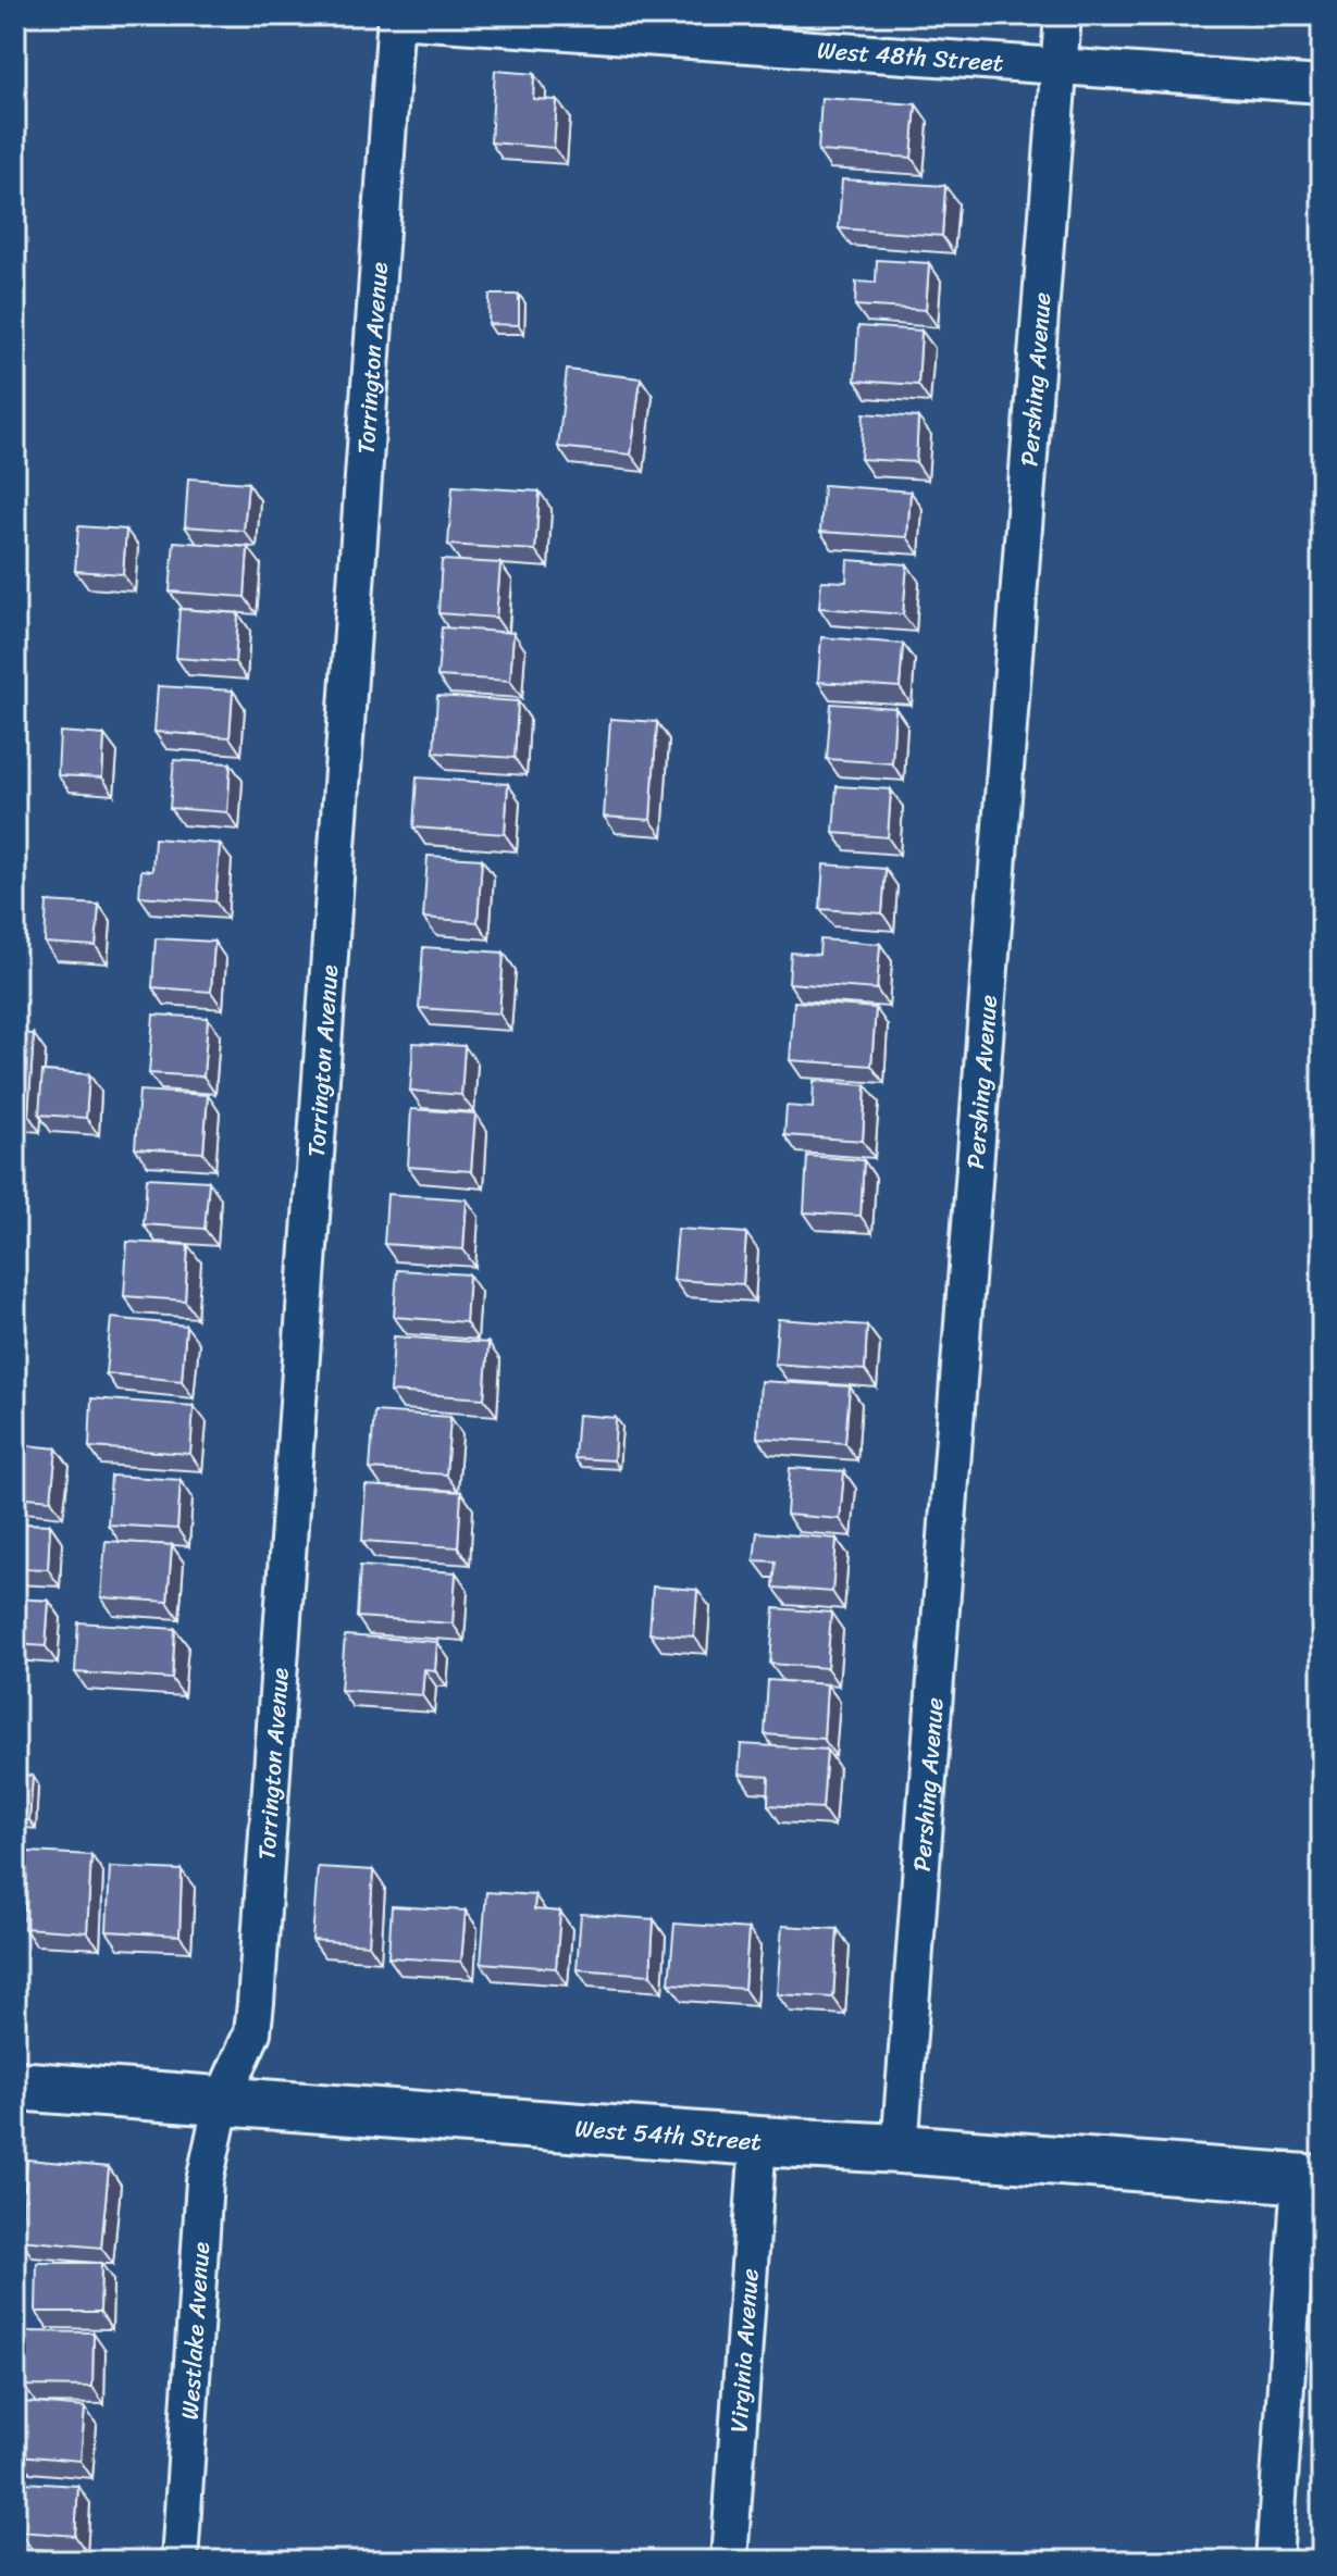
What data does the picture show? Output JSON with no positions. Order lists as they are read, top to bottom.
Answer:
{
  "streets": {
    "street": [
      "West 48th Street",
      "Torrington Avenue",
      "Pershing Avenue",
      "West 54th Street",
      "Westlake Avenue",
      "Virginia Avenue"
    ]
  },
  "crossings": [
    ["West 48th Street", "Torrington Avenue"],
    ["West 48th Street", "Pershing Avenue"],
    ["Torrington Avenue", "West 54th Street"],
    ["Torrington Avenue", "Westlake Avenue"],
    ["Pershing Avenue", "West 54th Street"],
    ["West 54th Street", "Westlake Avenue"],
    ["West 54th Street", "Virginia Avenue"]
  ]
}
